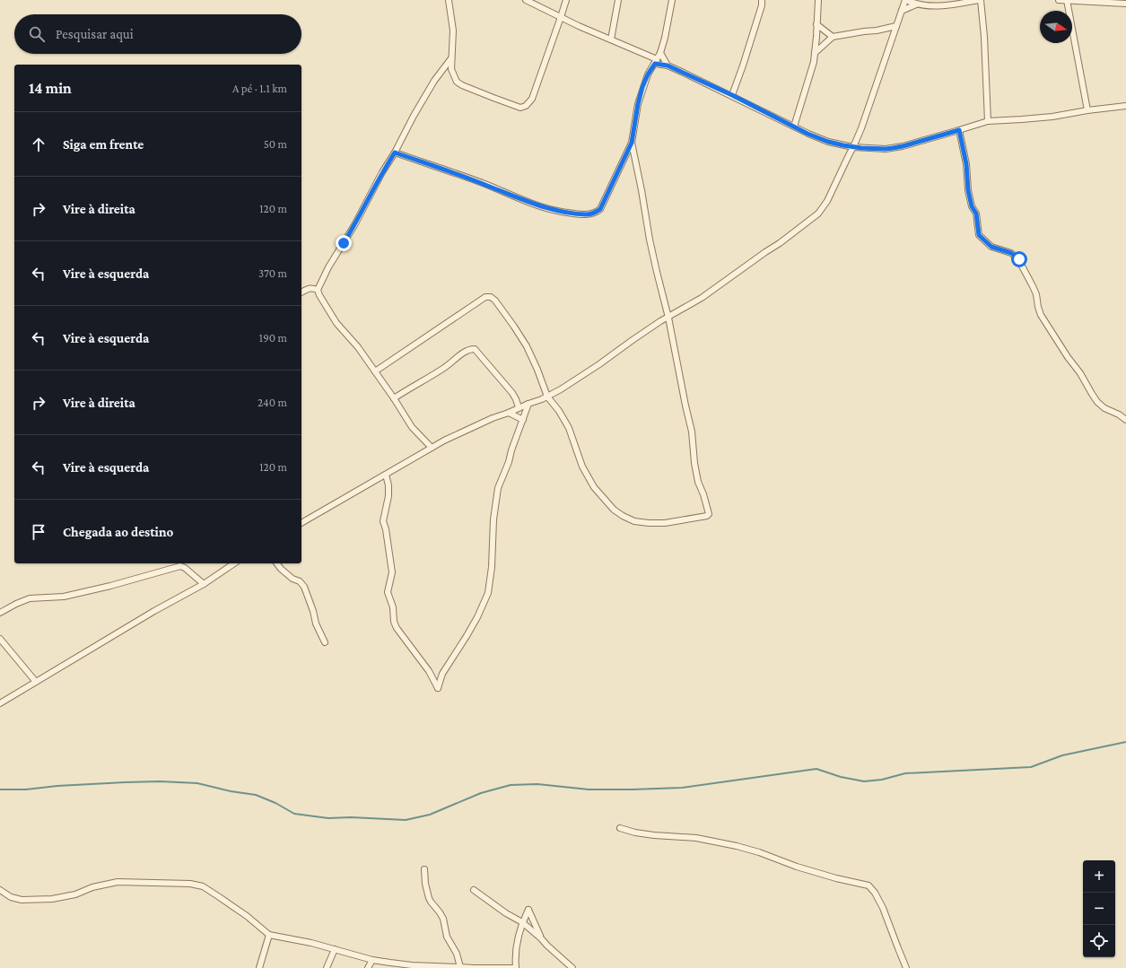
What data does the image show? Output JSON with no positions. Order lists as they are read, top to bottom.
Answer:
{
  "north": "right",
  "page": {
    "search": "Pesquisar aqui",
    "heading": ["14 min", "A pé · 1.1 km"],
    "list": [
      ["Siga em frente", "50 m"],
      ["Vire à direita", "120 m"],
      ["Vire à esquerda", "370 m"],
      ["Vire à esquerda", "190 m"],
      ["Vire à direita", "240 m"],
      ["Vire à esquerda", "120 m"],
      "Chegada ao destino"
    ],
    "map_buttons": ["+", "−"]
  }
}
